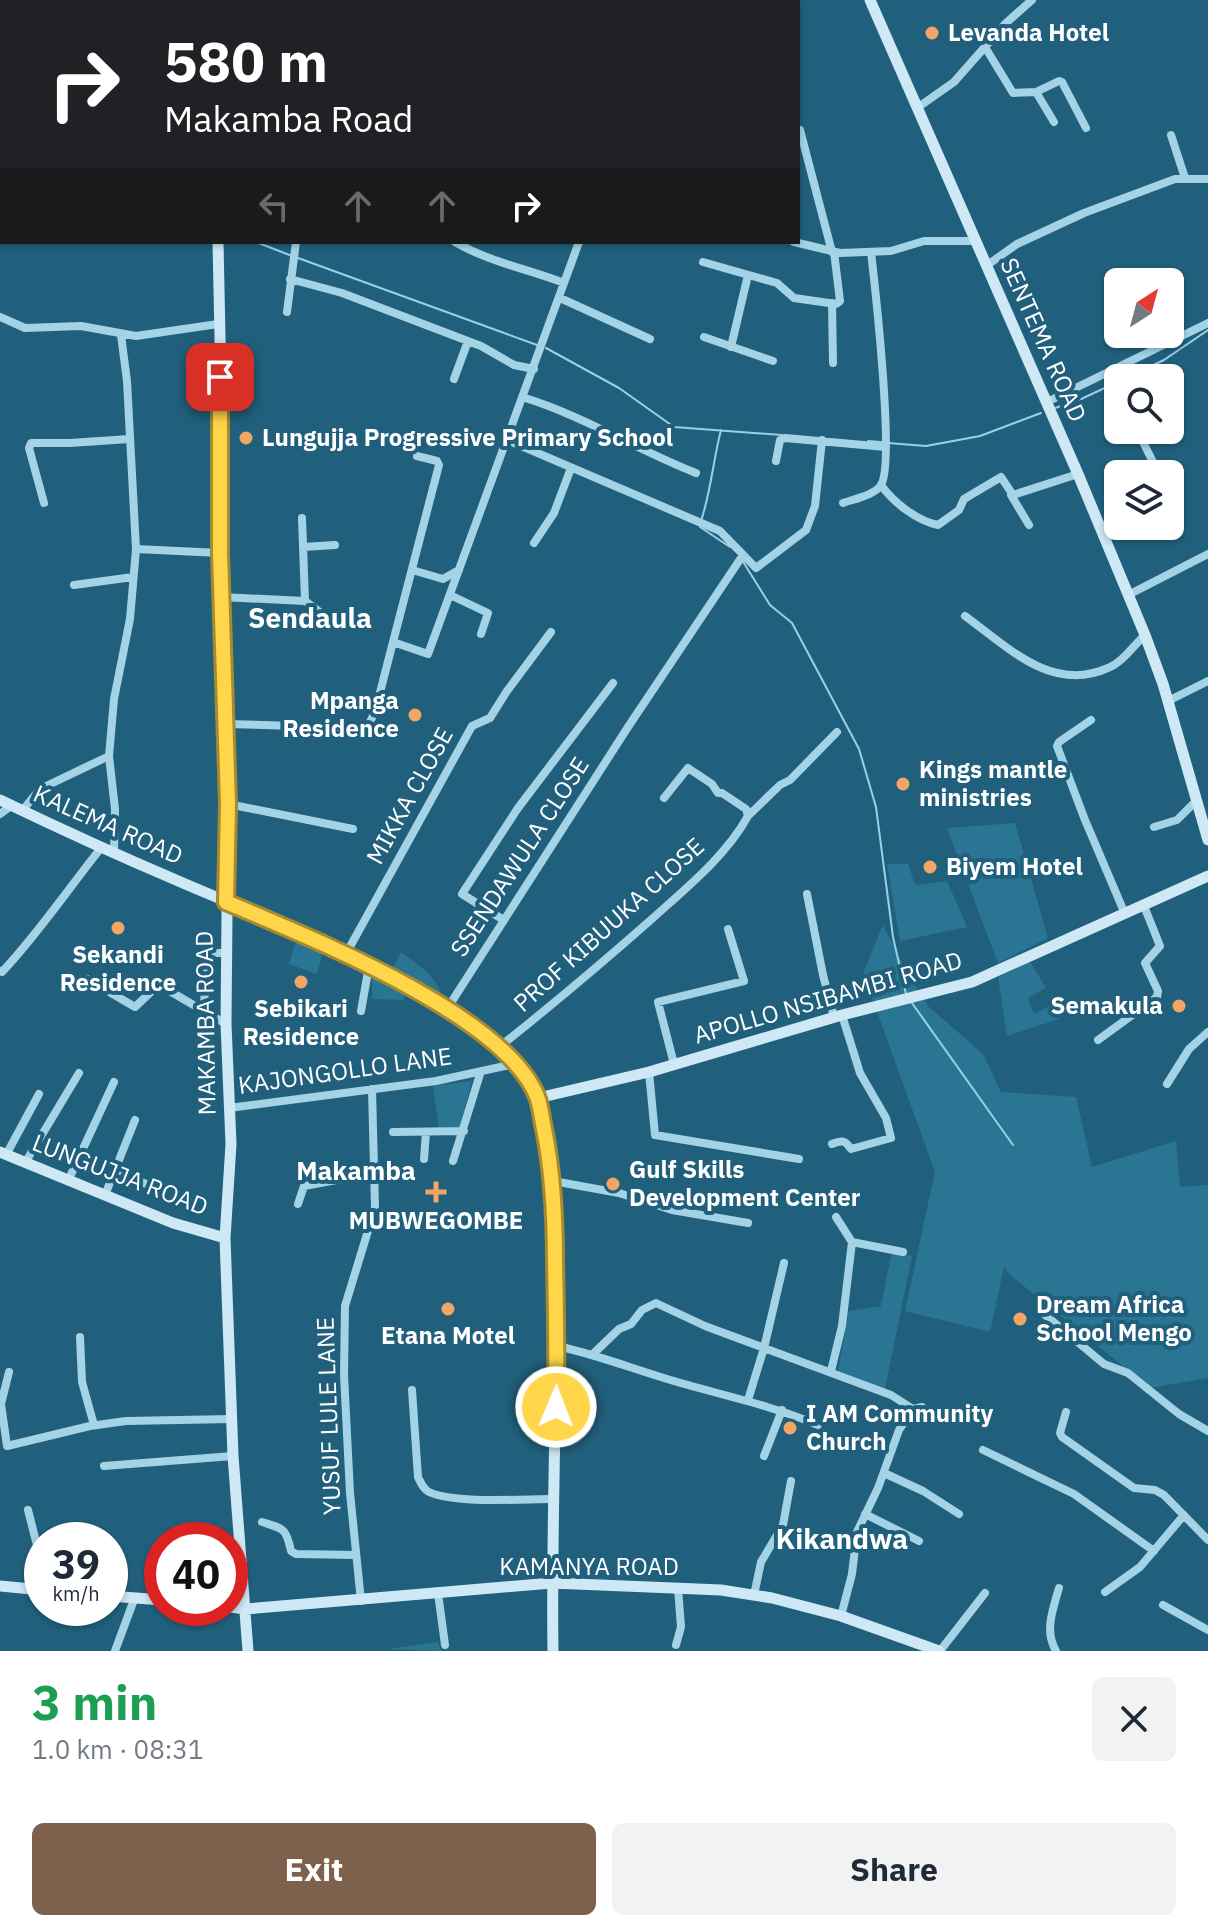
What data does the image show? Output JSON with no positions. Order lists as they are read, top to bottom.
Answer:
{
  "streets": {
    "street": [
      "SENTEMA ROAD",
      "MIKKA CLOSE",
      "KALEMA ROAD",
      "SSENDAWULA CLOSE",
      "PROF KIBUUKA CLOSE",
      "APOLLO NSIBAMBI ROAD",
      "MAKAMBA ROAD",
      "KAJONGOLLO LANE",
      "LUNGUJJA ROAD",
      "YUSUF LULE LANE",
      "KAMANYA ROAD"
    ]
  },
  "crossings": [
    ["MIKKA CLOSE", "KALEMA ROAD"],
    ["KALEMA ROAD", "SSENDAWULA CLOSE"],
    ["KALEMA ROAD", "PROF KIBUUKA CLOSE"],
    ["KALEMA ROAD", "APOLLO NSIBAMBI ROAD"],
    ["KALEMA ROAD", "MAKAMBA ROAD"],
    ["KALEMA ROAD", "KAJONGOLLO LANE"],
    ["KALEMA ROAD", "KAMANYA ROAD"],
    ["MAKAMBA ROAD", "KAJONGOLLO LANE"],
    ["MAKAMBA ROAD", "LUNGUJJA ROAD"],
    ["KAJONGOLLO LANE", "YUSUF LULE LANE"],
    ["YUSUF LULE LANE", "KAMANYA ROAD"]
  ],
  "districts": ["Sendaula", "Makamba", "Kikandwa"],
  "places": {
    "other": [
      "Levanda Hotel",
      "Lungujja Progressive Primary School",
      "Mpanga Residence",
      "Kings mantle ministries",
      "Biyem Hotel",
      "Sekandi Residence",
      "Sebikari Residence",
      "Semakula",
      "Gulf Skills Development Center",
      "Etana Motel",
      "Dream Africa School Mengo",
      "I AM Community Church"
    ],
    "health": ["MUBWEGOMBE"]
  },
  "north": "top right",
  "page": {
    "turn": ["580 m", "Makamba Road"],
    "speed": "39 km/h",
    "limit": "40",
    "heading": ["3 min", "1.0 km · 08:31"],
    "buttons": ["Exit", "Share"]
  }
}
